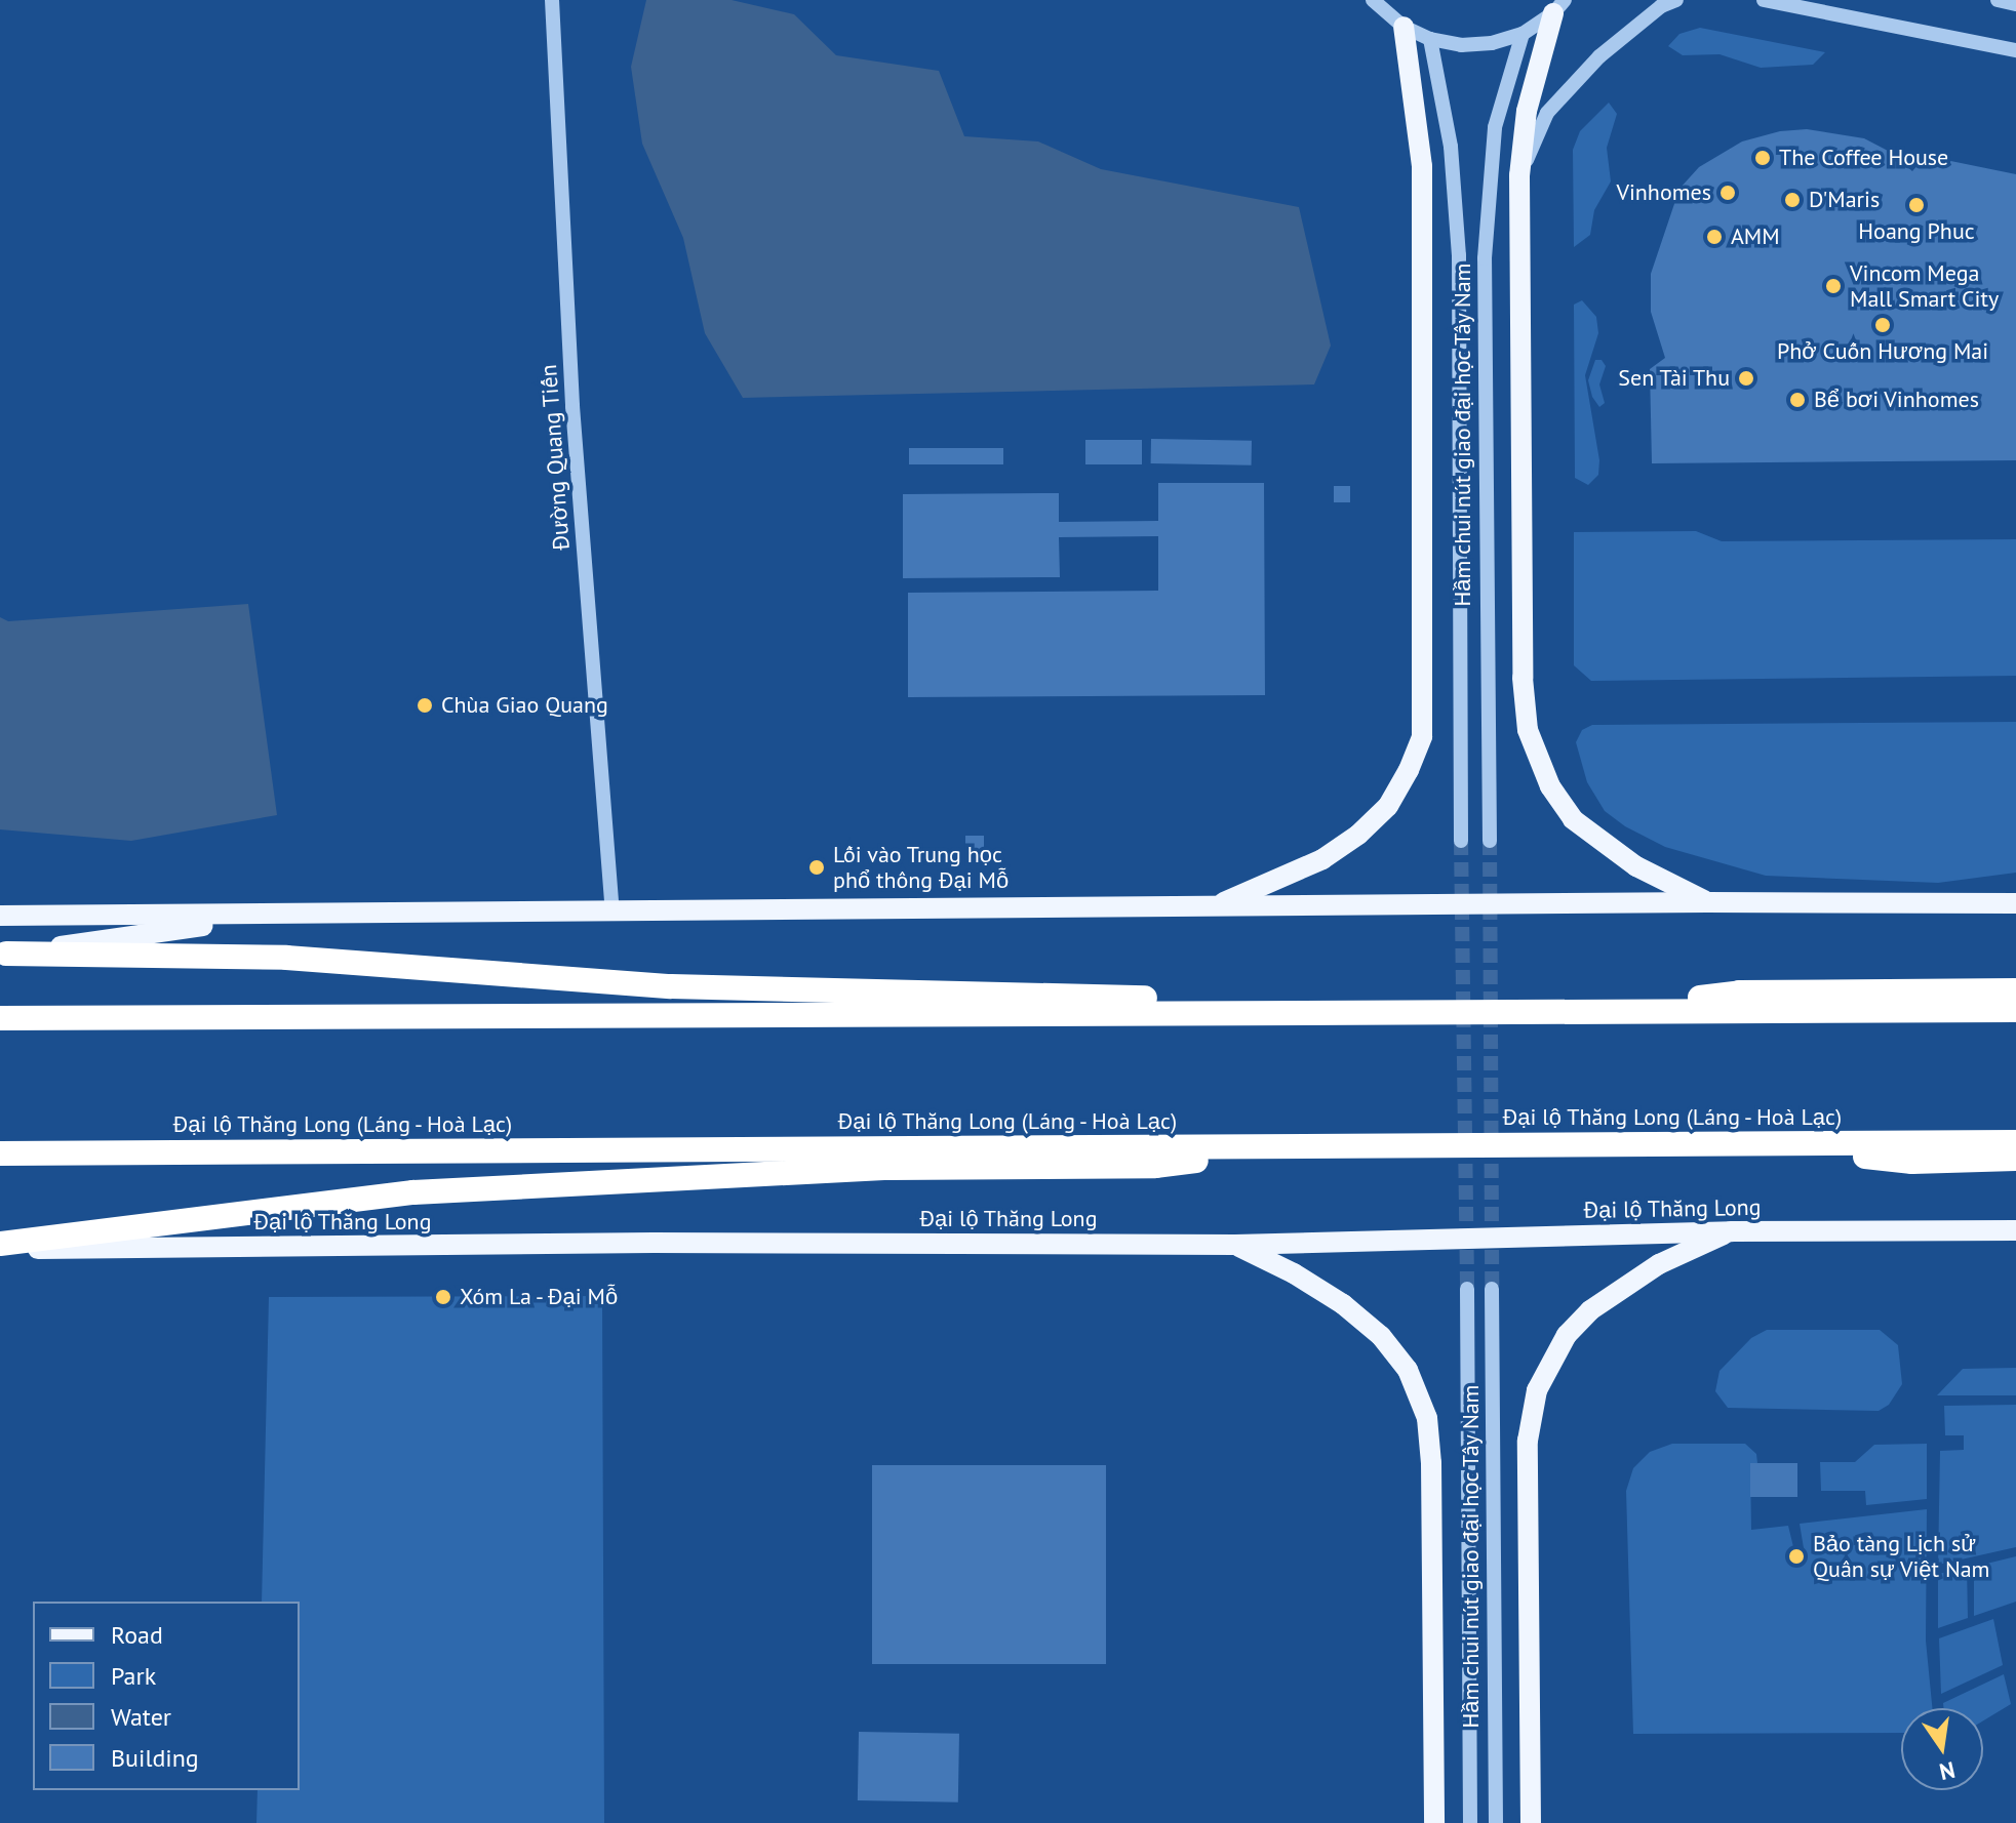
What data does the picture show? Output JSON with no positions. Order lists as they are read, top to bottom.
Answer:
{
  "streets": {
    "highway": ["Đại lộ Thăng Long (Láng - Hoà Lạc)"],
    "main road": ["Đại lộ Thăng Long"],
    "street": ["Hầm chui nút giao đại học Tây Nam", "Đường Quang Tiến"]
  },
  "places": [
    "The Coffee House",
    "Vinhomes",
    "D'Maris",
    "Hoang Phuc",
    "AMM",
    "Vincom Mega Mall Smart City",
    "Phở Cuốn Hương Mai",
    "Sen Tài Thu",
    "Bể bơi Vinhomes",
    "Chùa Giao Quang",
    "Lối vào Trung học phổ thông Đại Mỗ",
    "Xóm La - Đại Mỗ",
    "Bảo tàng Lịch sử Quân sự Việt Nam"
  ],
  "legend": [
    "Road",
    "Park",
    "Water",
    "Building"
  ],
  "north": "bottom"
}
